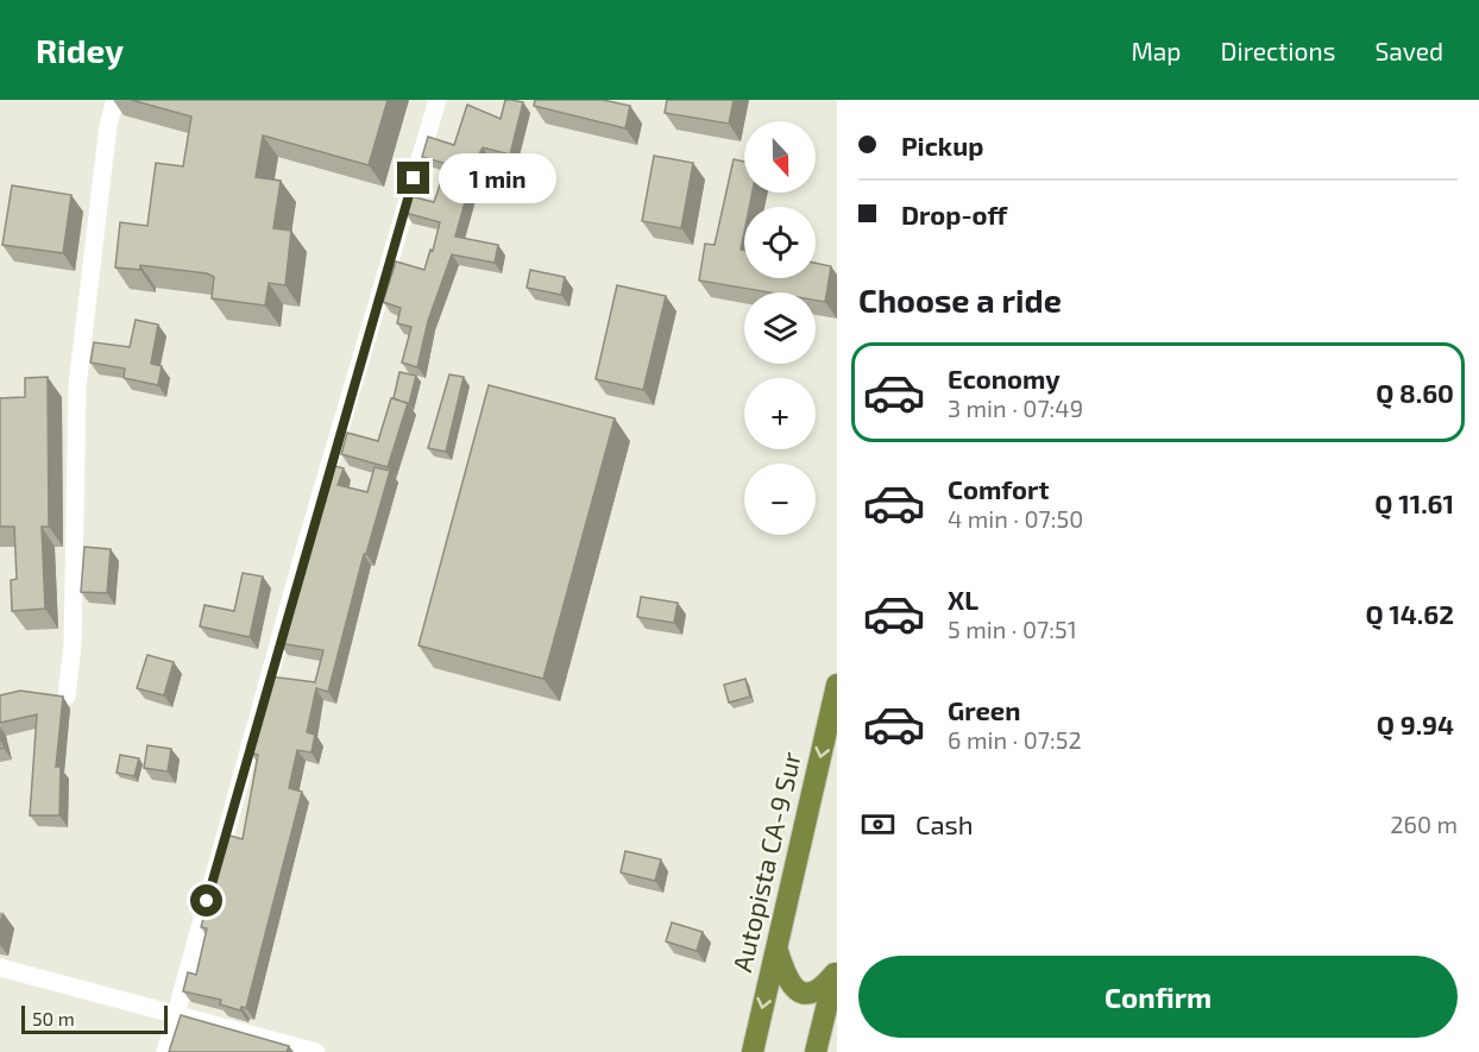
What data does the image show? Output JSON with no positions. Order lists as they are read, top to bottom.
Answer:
{
  "streets": {
    "highway": ["Autopista CA-9 Sur"]
  },
  "one_way": ["Autopista CA-9 Sur"],
  "scale_bar": "50 m",
  "north": "bottom",
  "page": {
    "header": "Ridey",
    "nav": ["Map", "Directions", "Saved"],
    "banner": ["Pickup", "Drop-off"],
    "map_buttons": ["+", "−"],
    "bubble": "1 min",
    "heading": "Choose a ride",
    "list": [
      {
        "name": "Economy",
        "note": "3 min · 07:49",
        "value": "Q 8.60"
      },
      {
        "name": "Comfort",
        "note": "4 min · 07:50",
        "value": "Q 11.61"
      },
      {
        "name": "XL",
        "note": "5 min · 07:51",
        "value": "Q 14.62"
      },
      {
        "name": "Green",
        "note": "6 min · 07:52",
        "value": "Q 9.94"
      }
    ],
    "pay": ["Cash", "260 m"],
    "buttons": "Confirm",
    "scale": "50 m"
  }
}
